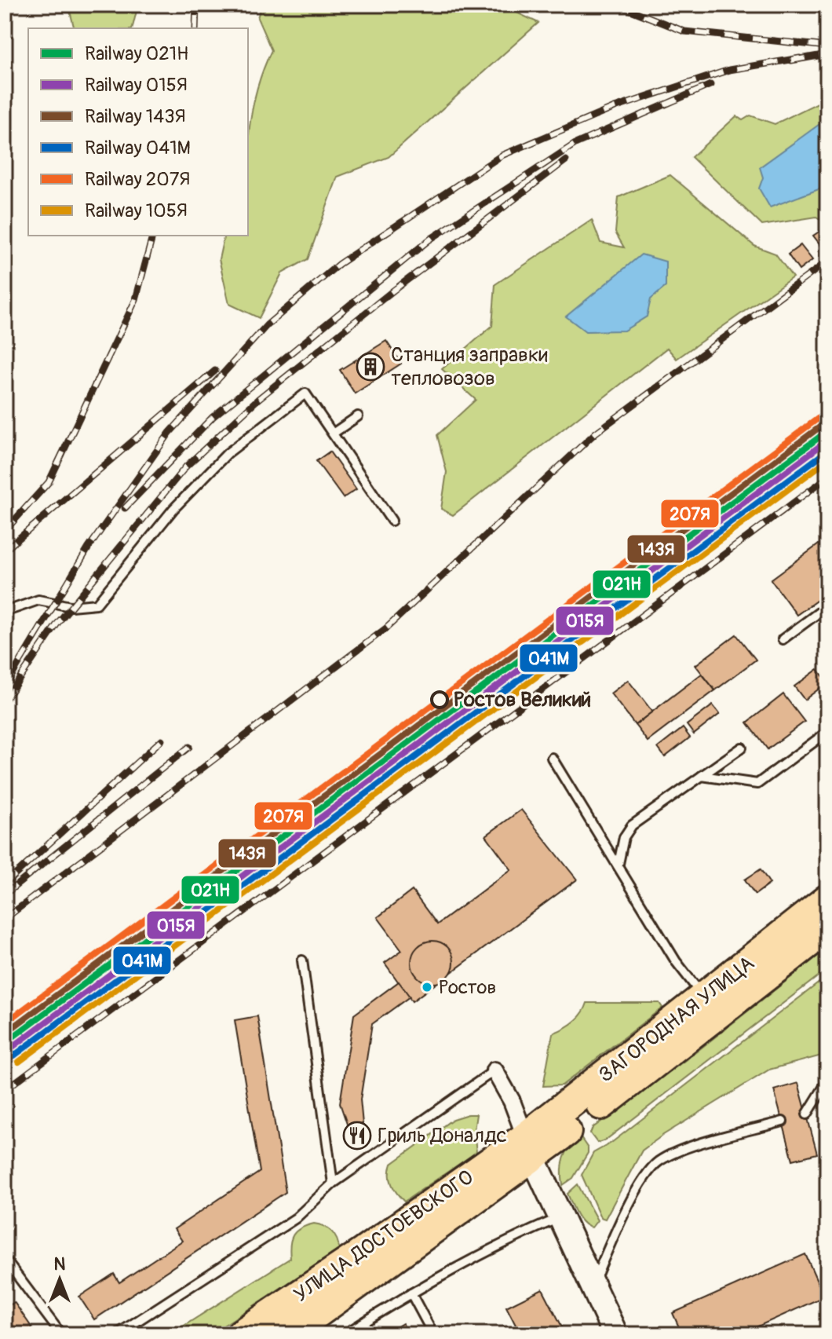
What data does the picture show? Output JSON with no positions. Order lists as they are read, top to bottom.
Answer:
{
  "streets": {
    "highway": ["ЗАГОРОДНАЯ УЛИЦА", "УЛИЦА ДОСТОЕВСКОГО"]
  },
  "crossings": [
    ["ЗАГОРОДНАЯ УЛИЦА", "УЛИЦА ДОСТОЕВСКОГО"]
  ],
  "places": {
    "building": ["Станция заправки тепловозов"],
    "other": ["Ростов Великий", "Ростов"],
    "restaurant": ["Гриль Доналдс"]
  },
  "lines": [
    "rail line 207Я",
    "rail line 143Я",
    "rail line 021Н",
    "rail line 015Я",
    "rail line 041М",
    "rail line 105Я"
  ],
  "legend": [
    "Railway 021Н",
    "Railway 015Я",
    "Railway 143Я",
    "Railway 041М",
    "Railway 207Я",
    "Railway 105Я"
  ],
  "north": "top"
}
